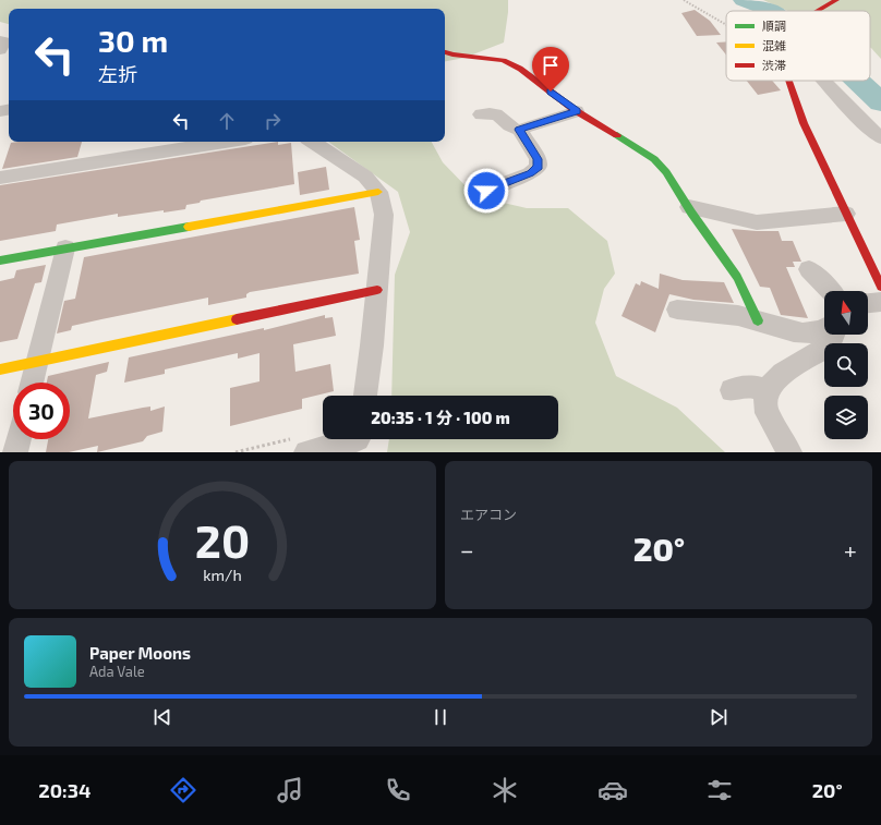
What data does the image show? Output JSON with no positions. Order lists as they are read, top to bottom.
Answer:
{
  "legend": ["順調", "混雑", "渋滞"],
  "north": "top",
  "page": {
    "turn": ["30 m", "左折"],
    "limit": "30",
    "trip": "20:35 · 1 分 · 100 m",
    "tile": "エアコン",
    "heat": ["−", "20°", "+"],
    "song": ["Paper Moons", "Ada Vale"],
    "tabs": ["20:34", "20°"],
    "gauge": ["20", "km/h"]
  }
}
